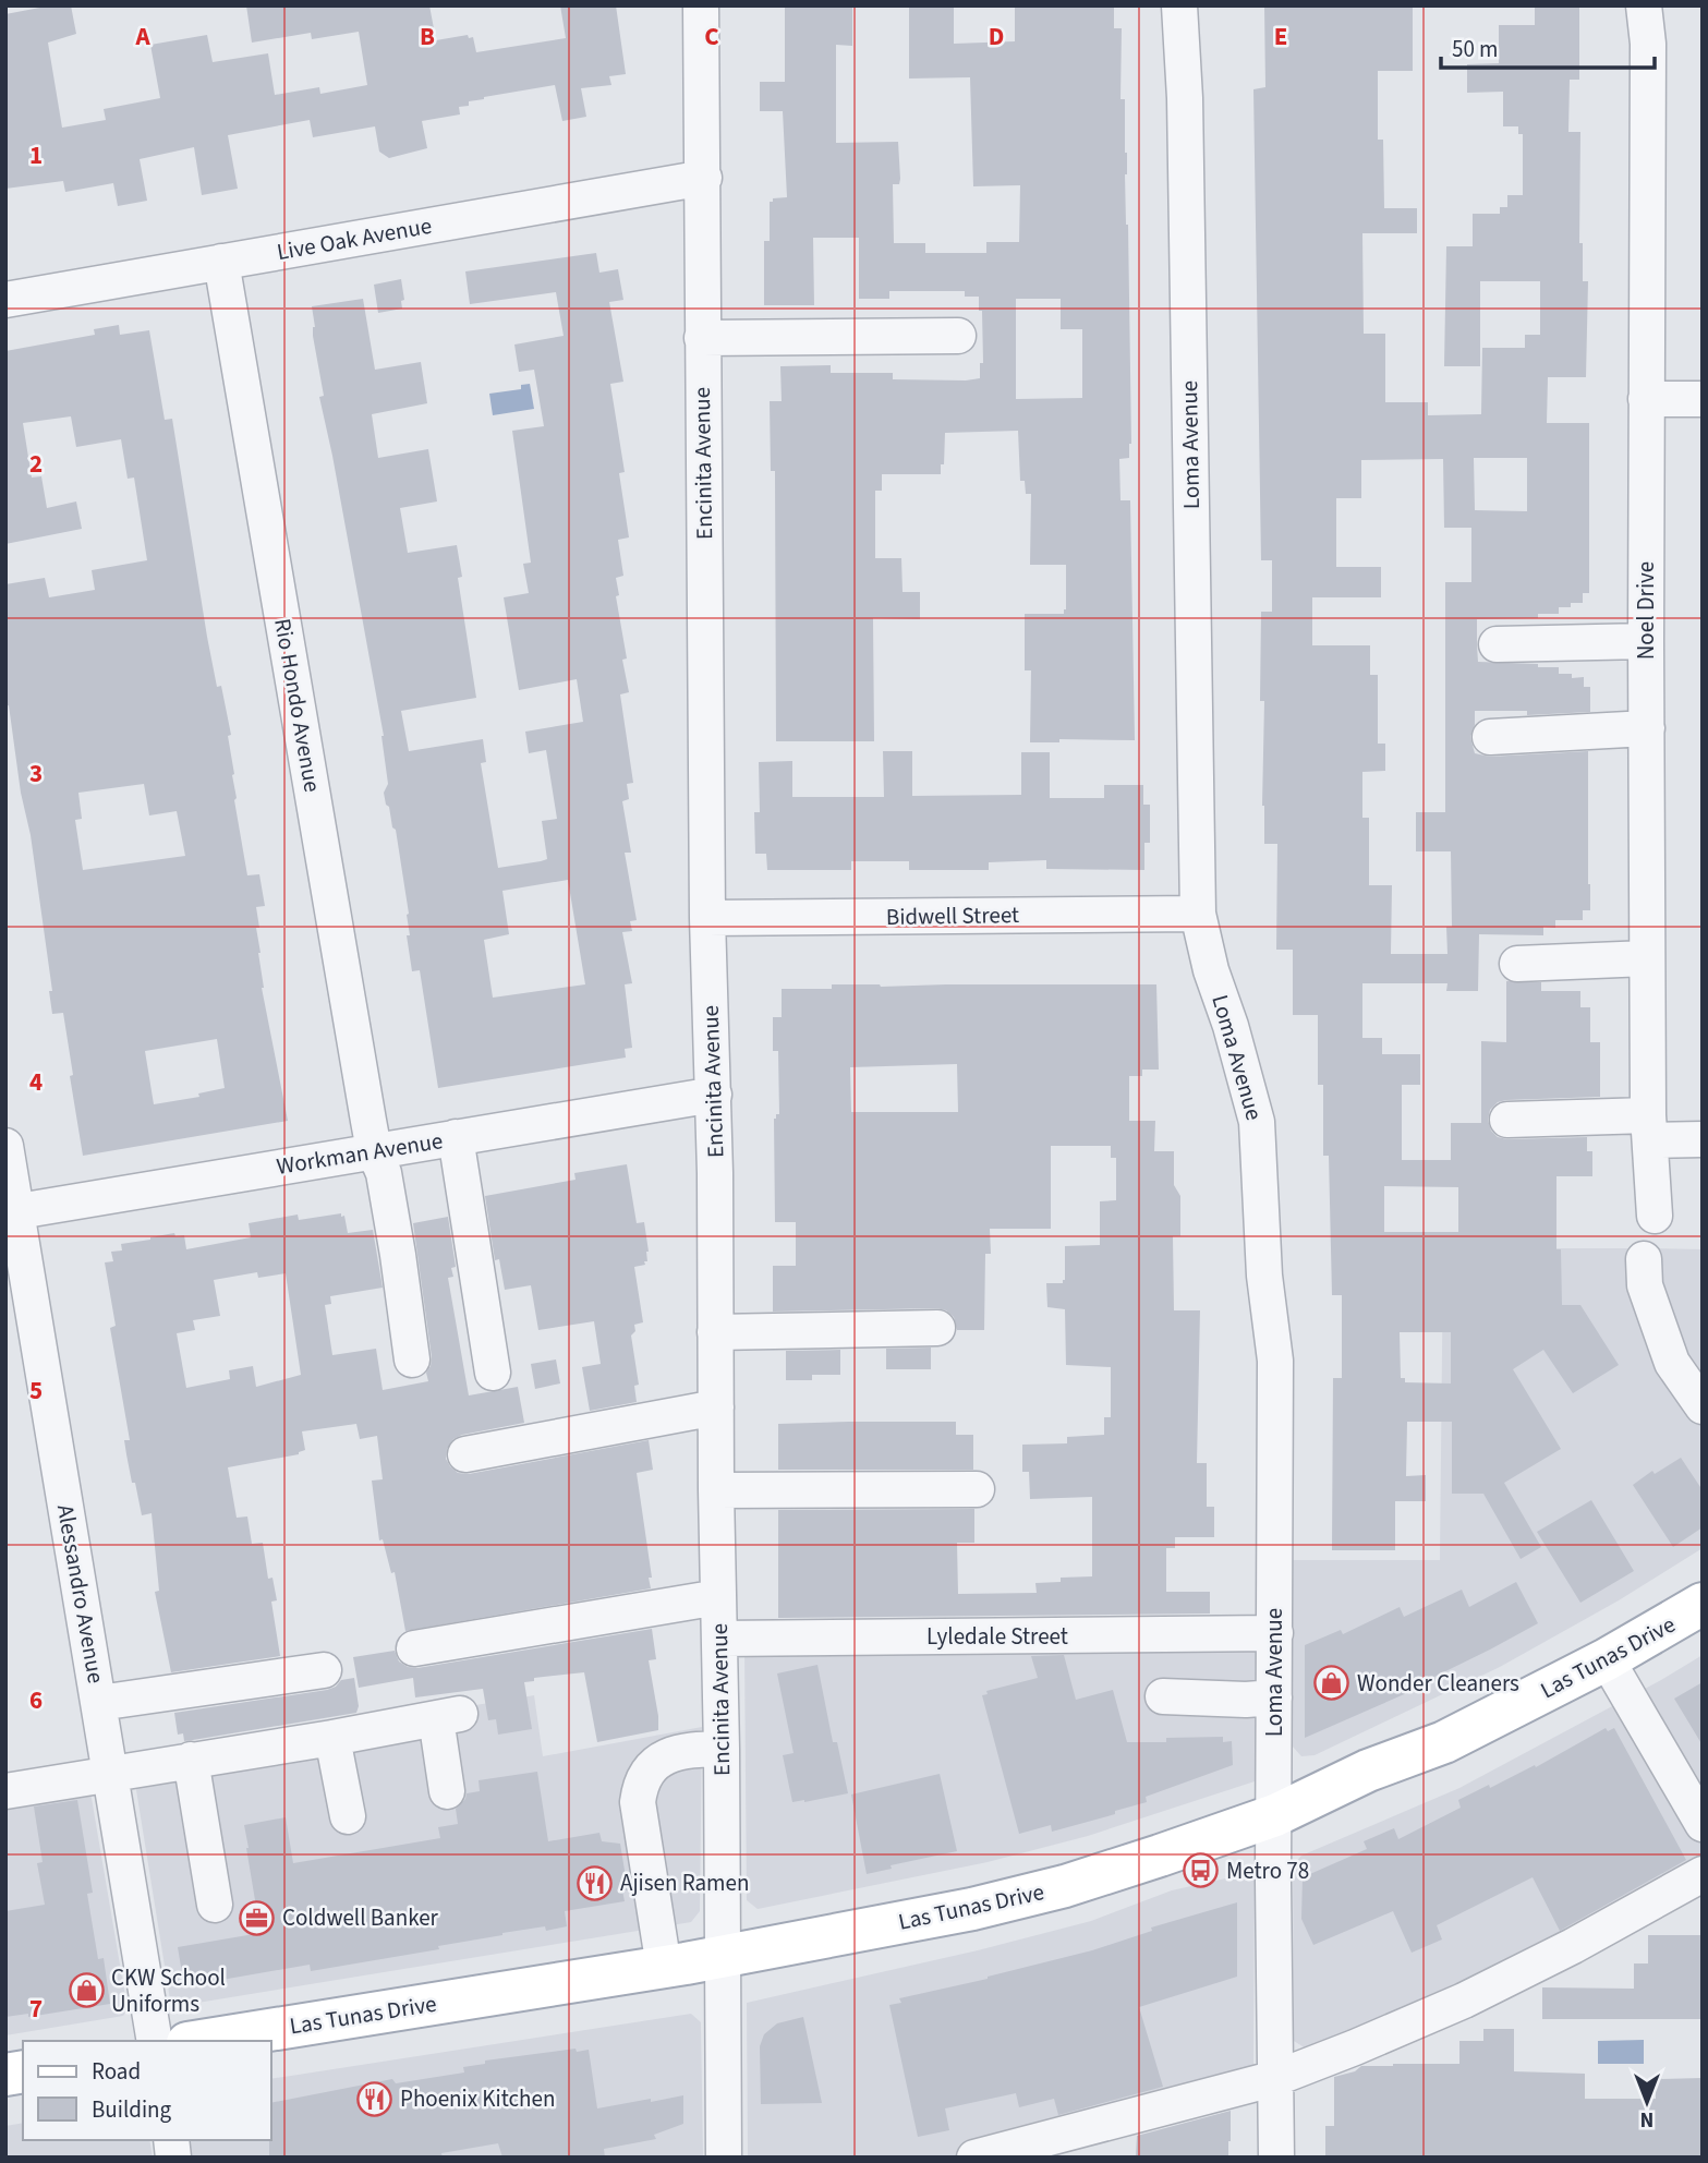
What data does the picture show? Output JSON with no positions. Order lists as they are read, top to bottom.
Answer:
{
  "streets": {
    "main road": ["Las Tunas Drive"],
    "street": [
      "Live Oak Avenue",
      "Loma Avenue",
      "Encinita Avenue",
      "Noel Drive",
      "Rio Hondo Avenue",
      "Bidwell Street",
      "Workman Avenue",
      "Alessandro Avenue",
      "Lyledale Street"
    ]
  },
  "crossings": [
    ["Live Oak Avenue", "Encinita Avenue"],
    ["Live Oak Avenue", "Rio Hondo Avenue"],
    ["Loma Avenue", "Bidwell Street"],
    ["Loma Avenue", "Lyledale Street"],
    ["Loma Avenue", "Las Tunas Drive"],
    ["Encinita Avenue", "Bidwell Street"],
    ["Encinita Avenue", "Workman Avenue"],
    ["Encinita Avenue", "Lyledale Street"],
    ["Encinita Avenue", "Las Tunas Drive"],
    ["Rio Hondo Avenue", "Workman Avenue"],
    ["Workman Avenue", "Alessandro Avenue"]
  ],
  "places": {
    "shop": ["Wonder Cleaners", "CKW School Uniforms"],
    "bus stop": ["Metro 78"],
    "restaurant": ["Ajisen Ramen", "Phoenix Kitchen"],
    "office": ["Coldwell Banker"]
  },
  "legend": ["Road", "Building"],
  "scale_bar": "50 m",
  "north": "bottom",
  "grid": {
    "columns": [
      "A",
      "B",
      "C",
      "D",
      "E"
    ],
    "rows": [
      "1",
      "2",
      "3",
      "4",
      "5",
      "6",
      "7"
    ]
  }
}
